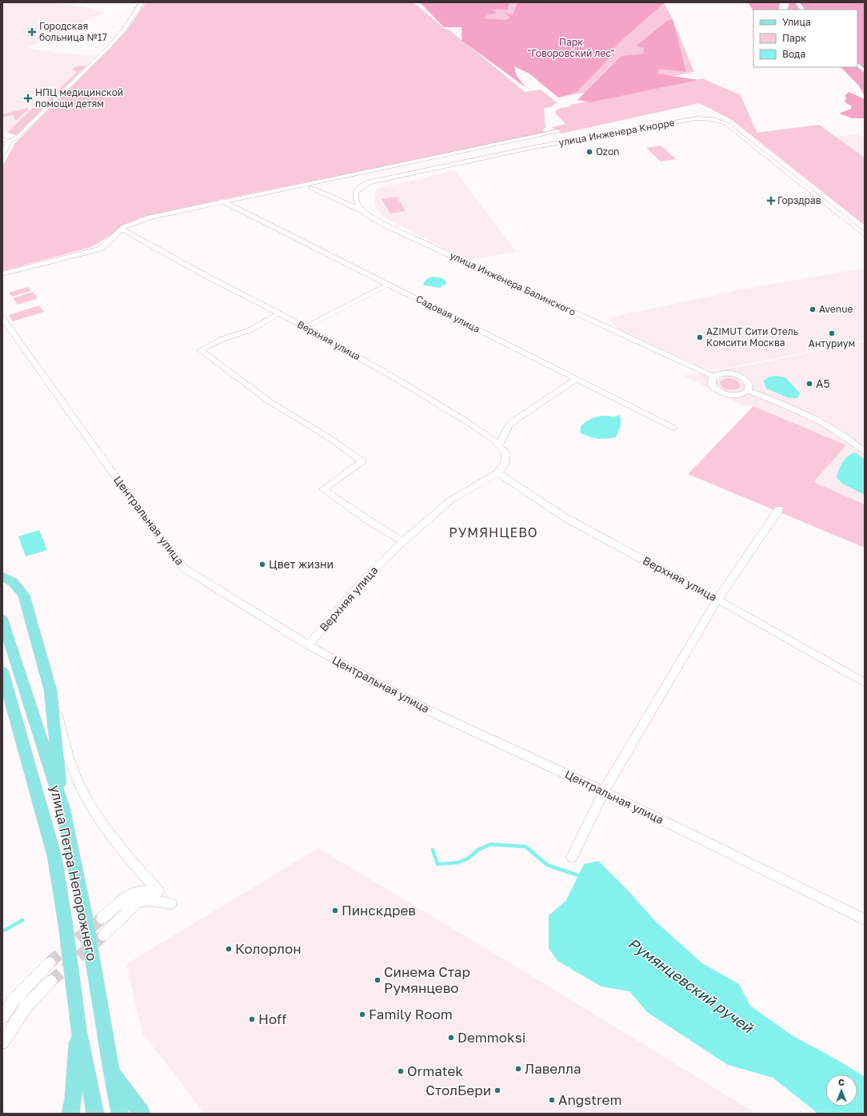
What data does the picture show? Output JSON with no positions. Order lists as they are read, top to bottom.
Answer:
{
  "streets": {
    "main road": ["улица Петра Непорожнего"],
    "street": [
      "улица Инженера Кнорре",
      "улица Инженера Балинского",
      "Садовая улица",
      "Верхняя улица",
      "Центральная улица"
    ]
  },
  "crossings": [
    ["улица Инженера Кнорре", "улица Инженера Балинского"],
    ["Верхняя улица", "Центральная улица"]
  ],
  "districts": ["РУМЯНЦЕВО"],
  "water": ["Румянцевский ручей"],
  "parks": ["Парк \"Говоровский лес\""],
  "places": {
    "health": ["Городская больница №17", "НПЦ медицинской помощи детям", "Горздрав"],
    "other": [
      "Ozon",
      "Avenue",
      "Антуриум",
      "AZIMUT Сити Отель Комсити Москва",
      "А5",
      "Цвет жизни",
      "Пинскдрев",
      "Колорлон",
      "Синема Стар Румянцево",
      "Family Room",
      "Hoff",
      "Demmoksi",
      "Лавелла",
      "Ormatek",
      "СтолБери",
      "Angstrem"
    ]
  },
  "legend": ["Улица", "Парк", "Вода"],
  "north": "top"
}
